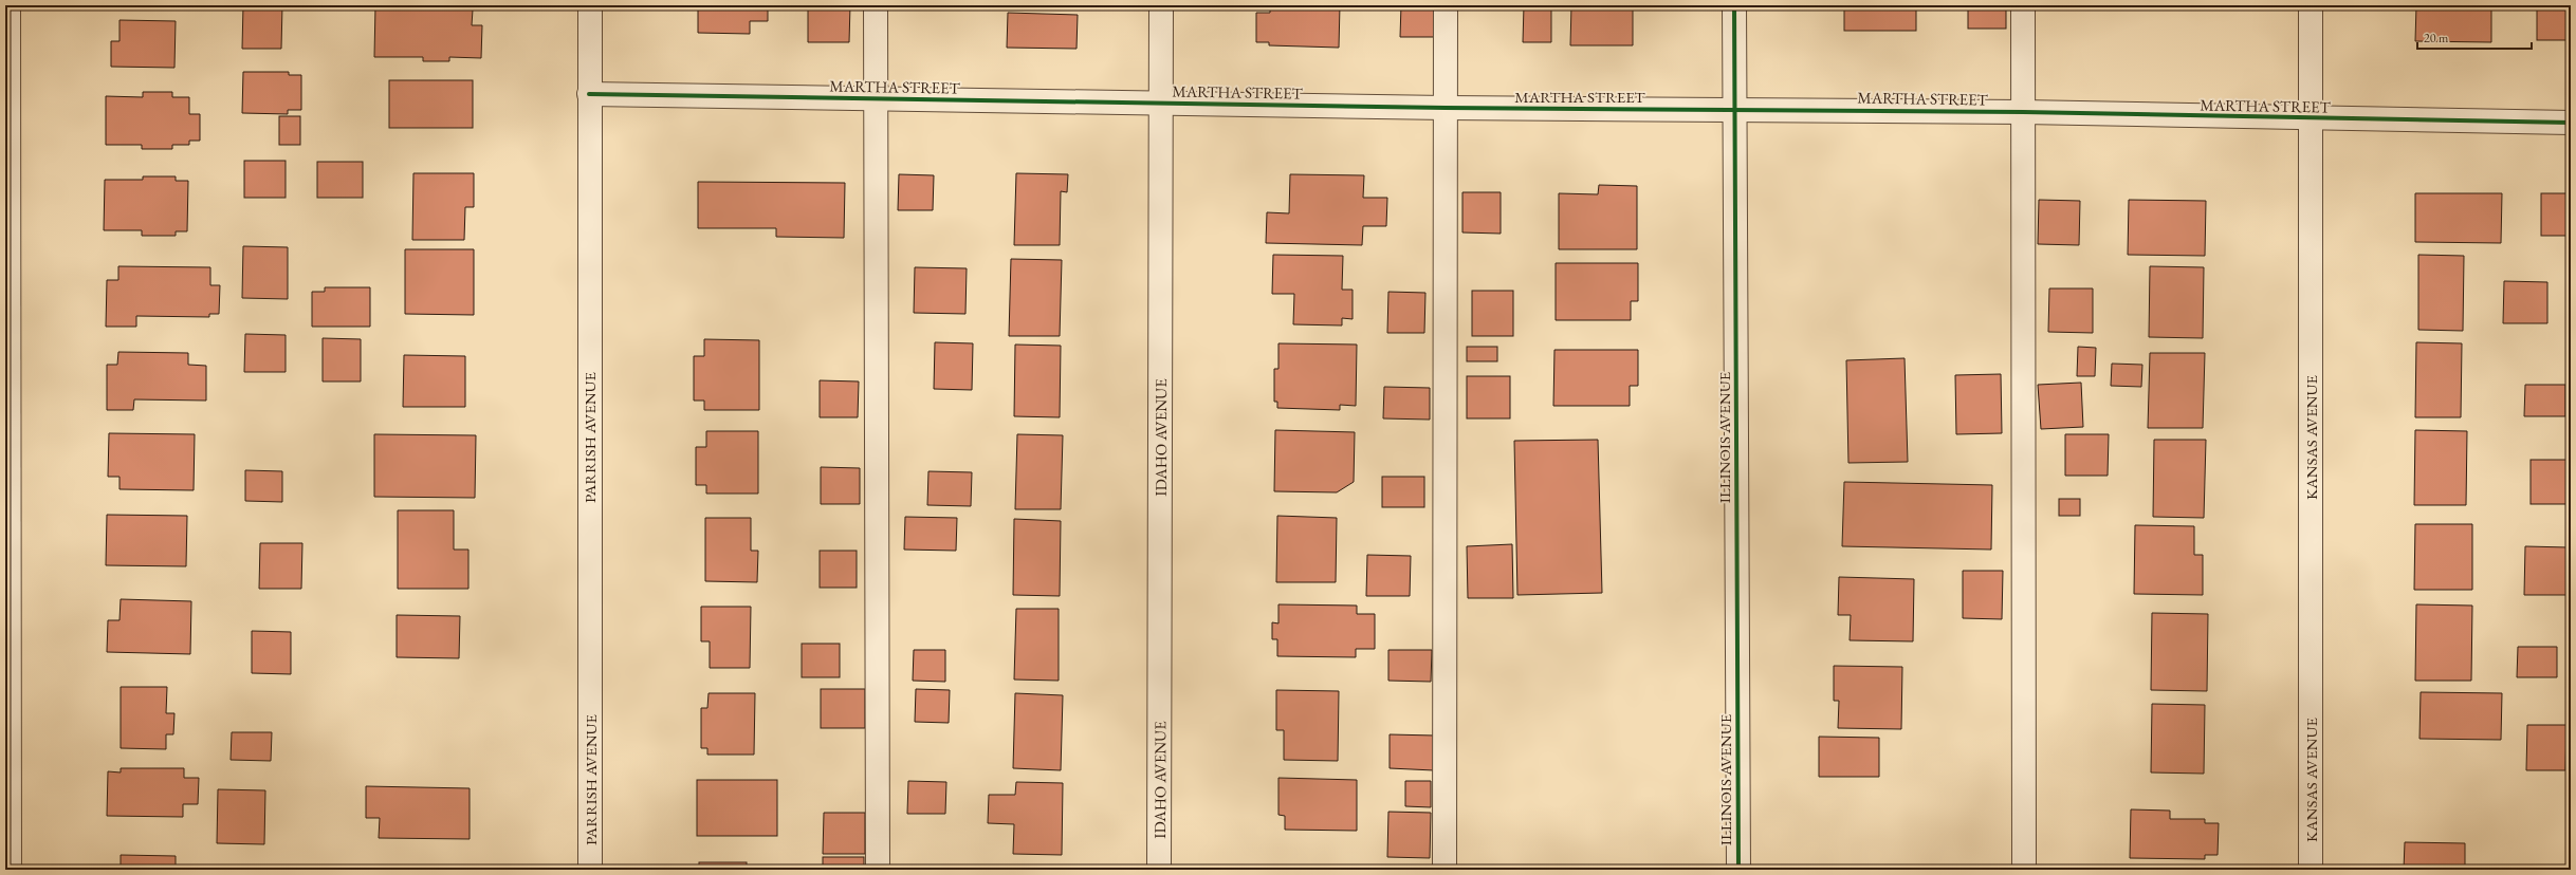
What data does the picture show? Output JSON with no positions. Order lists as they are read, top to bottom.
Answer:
{
  "streets": {
    "street": [
      "MARTHA STREET",
      "PARRISH AVENUE",
      "IDAHO AVENUE",
      "ILLINOIS AVENUE",
      "KANSAS AVENUE"
    ]
  },
  "crossings": [
    ["MARTHA STREET", "PARRISH AVENUE"],
    ["MARTHA STREET", "IDAHO AVENUE"],
    ["MARTHA STREET", "ILLINOIS AVENUE"],
    ["MARTHA STREET", "KANSAS AVENUE"]
  ],
  "scale_bar": "20 m"
}
